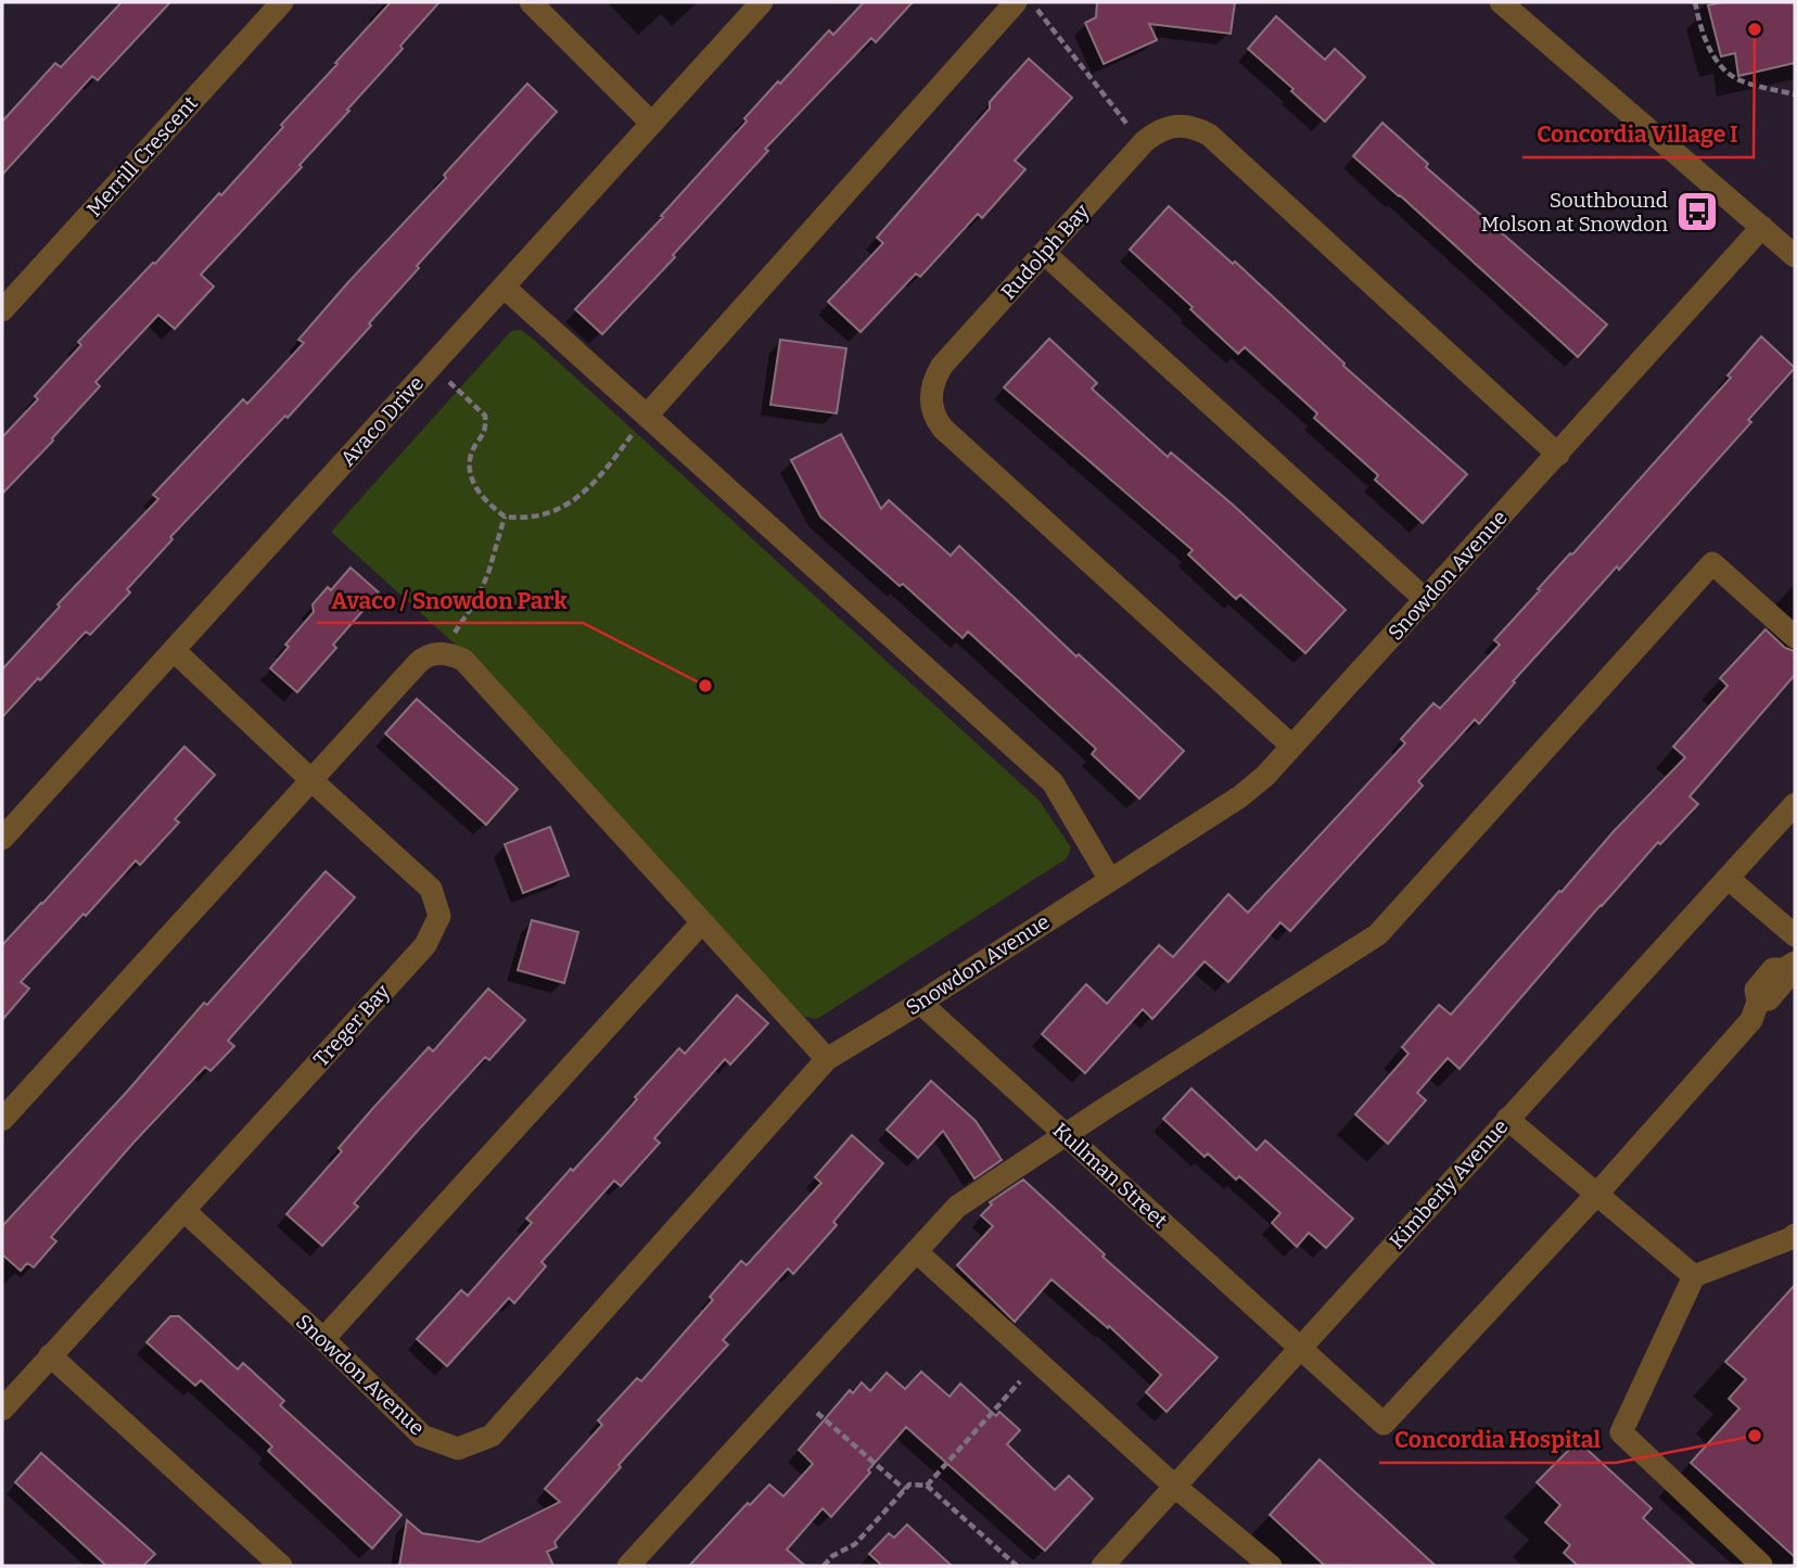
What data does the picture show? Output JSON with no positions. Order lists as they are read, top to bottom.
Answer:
{
  "streets": {
    "street": [
      "Merrill Crescent",
      "Rudolph Bay",
      "Avaco Drive",
      "Snowdon Avenue",
      "Treger Bay",
      "Kullman Street",
      "Kimberly Avenue"
    ]
  },
  "crossings": [
    ["Rudolph Bay", "Snowdon Avenue"],
    ["Avaco Drive", "Treger Bay"],
    ["Snowdon Avenue", "Treger Bay"],
    ["Snowdon Avenue", "Kullman Street"],
    ["Kullman Street", "Kimberly Avenue"]
  ],
  "places": {
    "other": ["Concordia Village I", "Avaco / Snowdon Park", "Concordia Hospital"],
    "bus stop": ["Southbound Molson at Snowdon"]
  }
}
